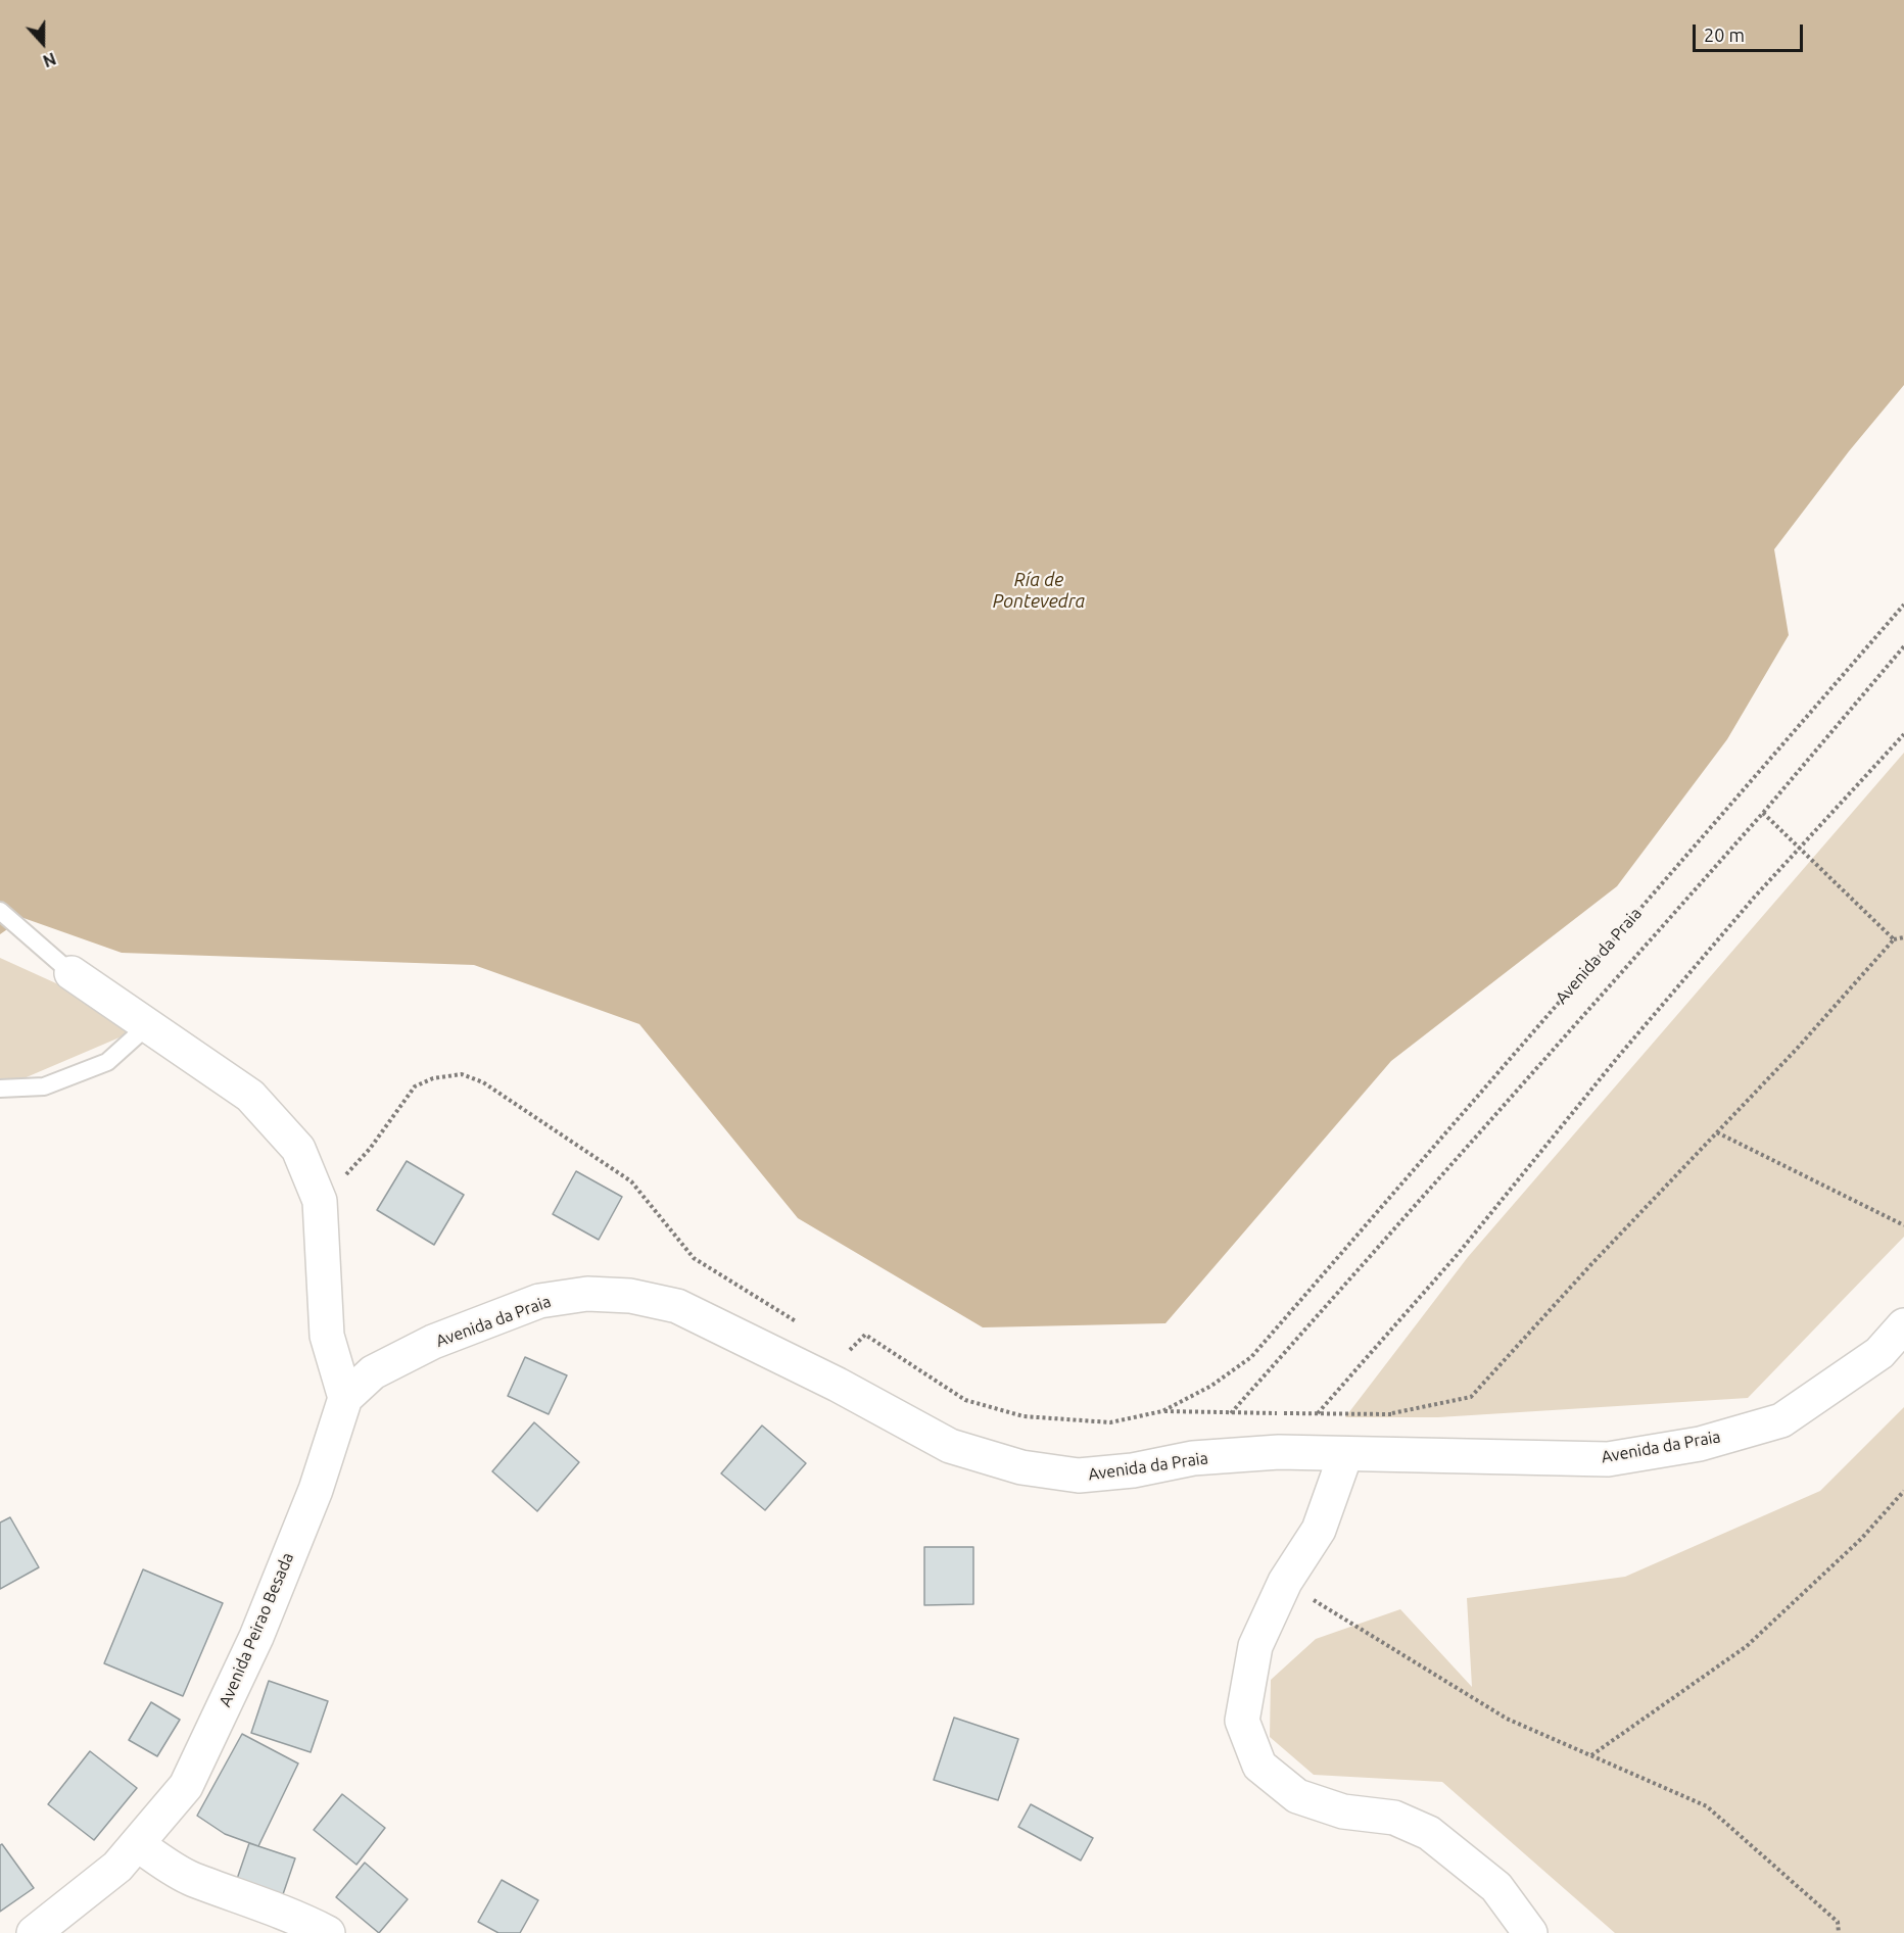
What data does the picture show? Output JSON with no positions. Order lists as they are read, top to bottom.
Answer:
{
  "streets": {
    "street": ["Avenida da Praia", "Avenida Peirao Besada"]
  },
  "crossings": [
    ["Avenida da Praia", "Avenida Peirao Besada"]
  ],
  "water": ["Ría de Pontevedra"],
  "scale_bar": "20 m",
  "north": "bottom"
}
